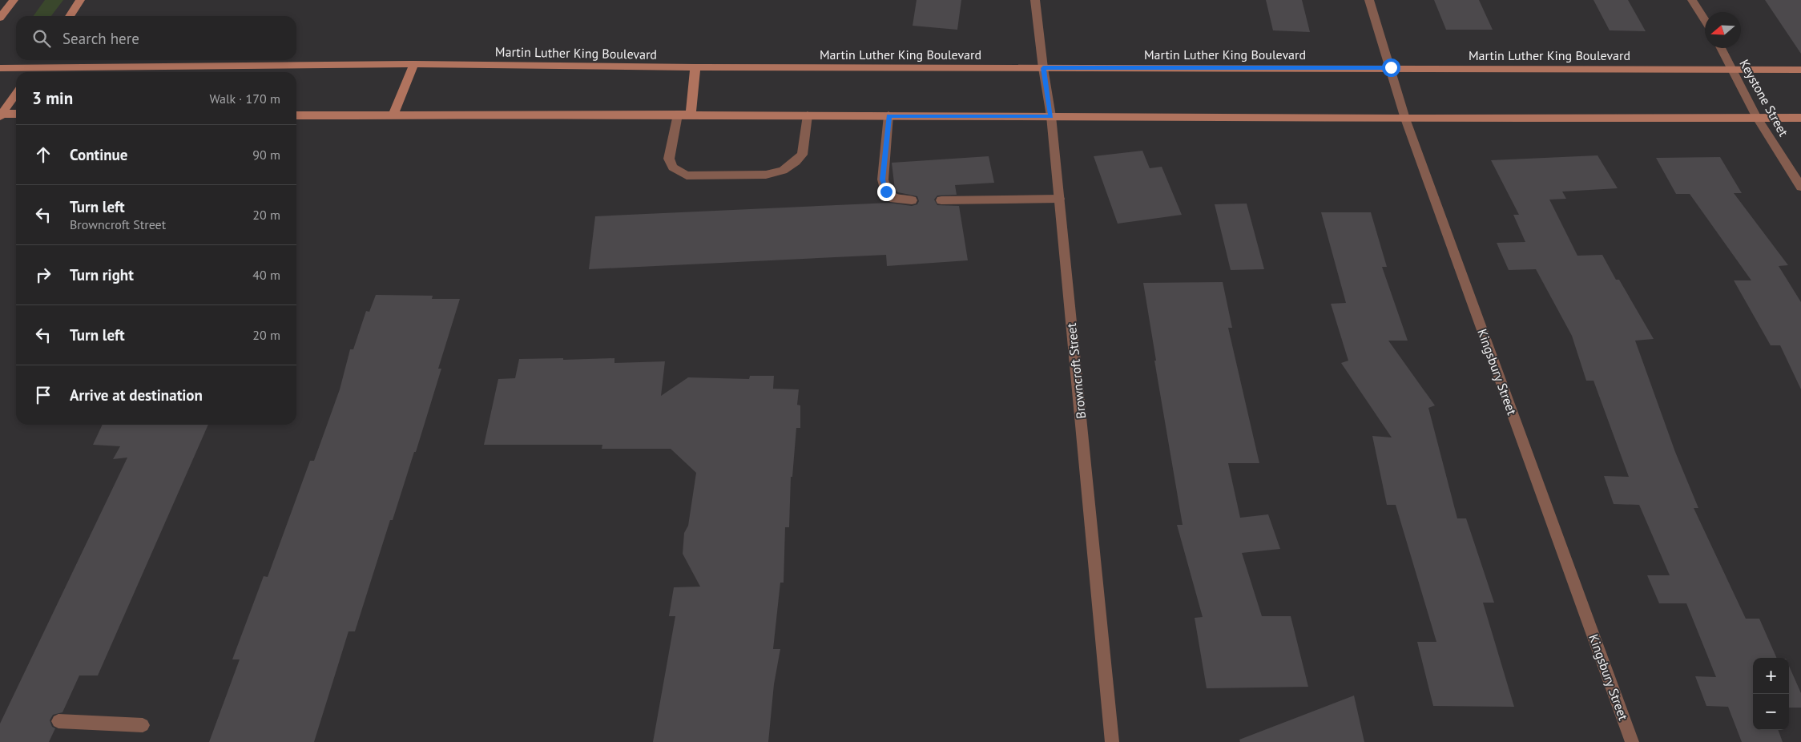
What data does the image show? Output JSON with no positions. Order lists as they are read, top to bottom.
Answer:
{
  "streets": {
    "main road": ["Martin Luther King Boulevard"],
    "street": ["Keystone Street", "Browncroft Street", "Kingsbury Street"]
  },
  "crossings": [
    ["Martin Luther King Boulevard", "Keystone Street"],
    ["Martin Luther King Boulevard", "Browncroft Street"],
    ["Martin Luther King Boulevard", "Kingsbury Street"]
  ],
  "north": "left",
  "page": {
    "search": "Search here",
    "heading": ["3 min", "Walk · 170 m"],
    "list": [
      ["Continue", "90 m"],
      ["Turn left", "Browncroft Street", "20 m"],
      ["Turn right", "40 m"],
      ["Turn left", "20 m"],
      "Arrive at destination"
    ],
    "map_buttons": ["+", "−"]
  }
}
